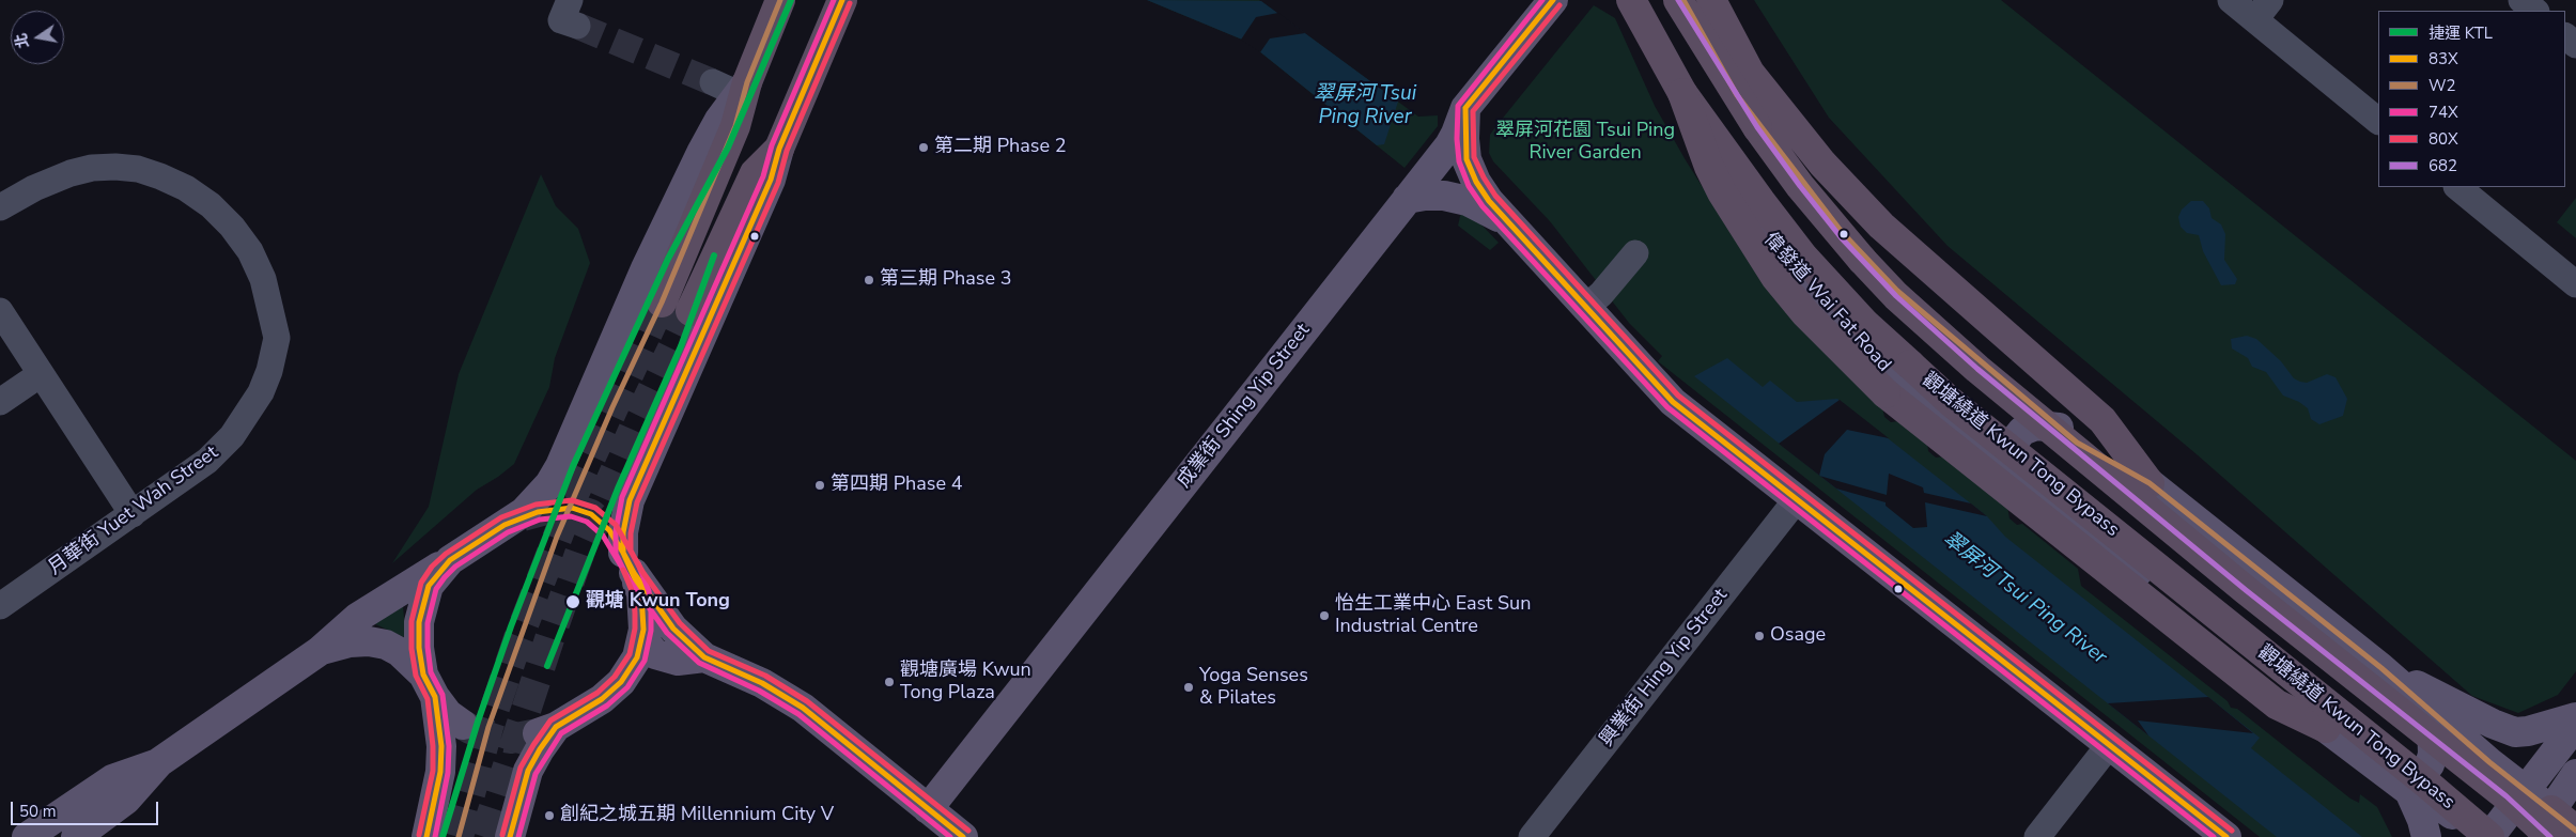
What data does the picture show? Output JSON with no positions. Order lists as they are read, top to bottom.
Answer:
{
  "streets": {
    "highway": ["觀塘繞道 Kwun Tong Bypass"],
    "main road": ["偉發道 Wai Fat Road", "成業街 Shing Yip Street"],
    "street": ["月華街 Yuet Wah Street", "興業街 Hing Yip Street"]
  },
  "water": ["翠屏河 Tsui Ping River"],
  "parks": ["翠屏河花園 Tsui Ping River Garden"],
  "places": [
    "第二期 Phase 2",
    "第三期 Phase 3",
    "第四期 Phase 4",
    "觀塘 Kwun Tong",
    "怡生工業中心 East Sun Industrial Centre",
    "Osage",
    "觀塘廣場 Kwun Tong Plaza",
    "Yoga Senses & Pilates",
    "創紀之城五期 Millennium City V"
  ],
  "lines": [
    "metro line KTL",
    "transit line 83X",
    "transit line W2",
    "transit line 74X",
    "transit line 682",
    "transit line 80X"
  ],
  "legend": [
    "捷運 KTL",
    "83X",
    "W2",
    "74X",
    "80X",
    "682"
  ],
  "scale_bar": "50 m",
  "north": "left"
}
